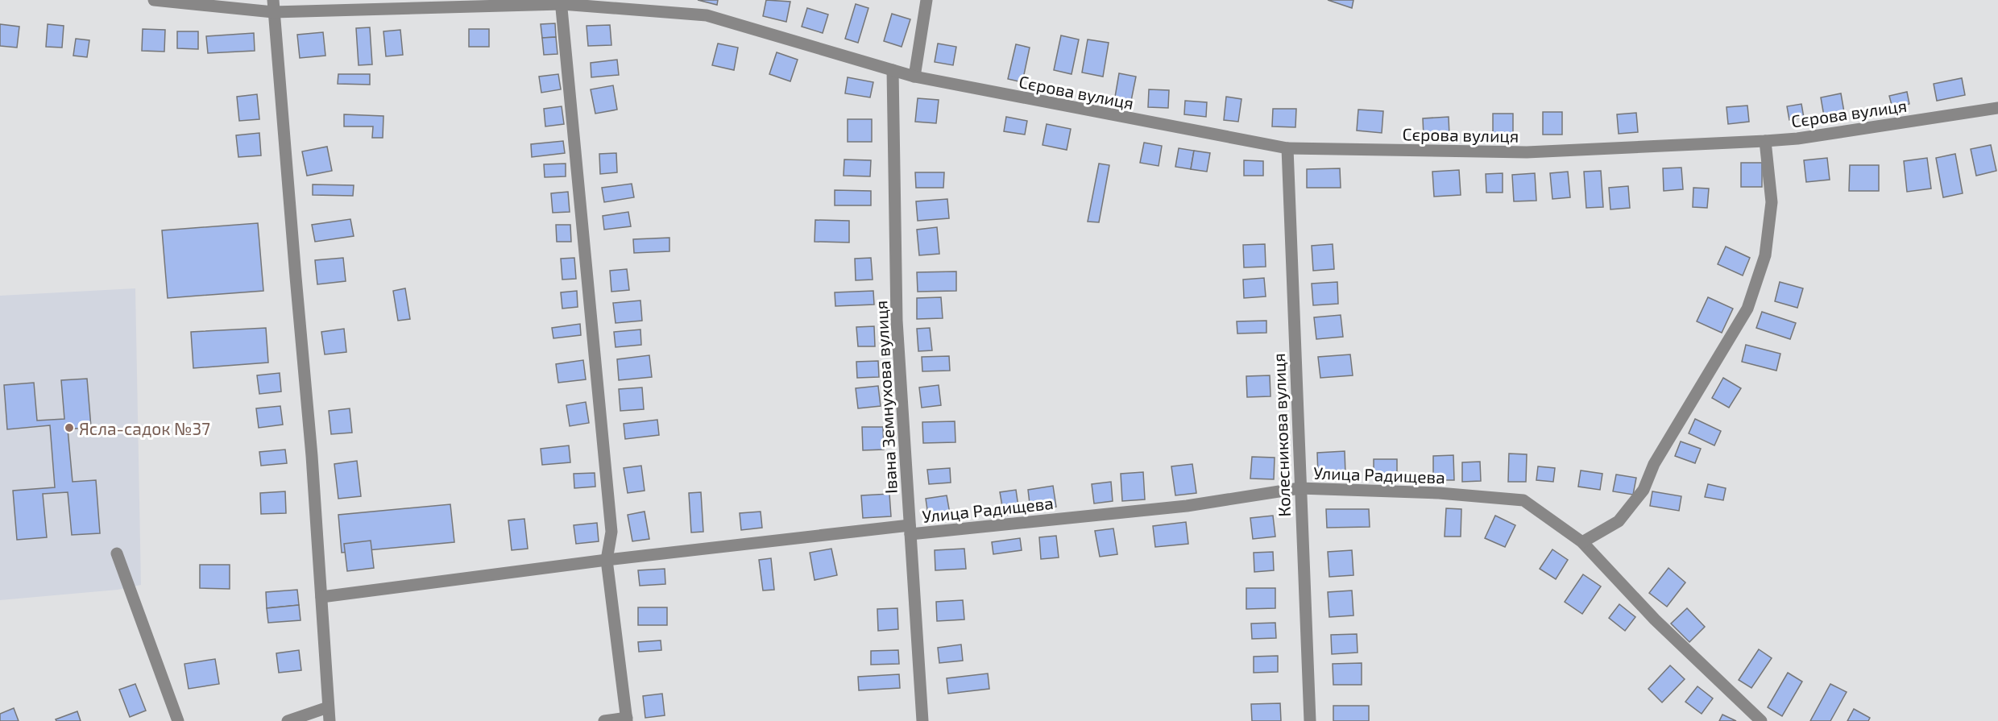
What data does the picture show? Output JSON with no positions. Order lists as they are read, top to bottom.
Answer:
{
  "streets": {
    "street": [
      "Сєрова вулиця",
      "Івана Земнухова вулиця",
      "Колесникова вулиця",
      "Улица Радищева"
    ]
  },
  "crossings": [
    ["Сєрова вулиця", "Івана Земнухова вулиця"],
    ["Сєрова вулиця", "Колесникова вулиця"],
    ["Івана Земнухова вулиця", "Улица Радищева"],
    ["Колесникова вулиця", "Улица Радищева"]
  ],
  "places": ["Ясла-садок №37"]
}
